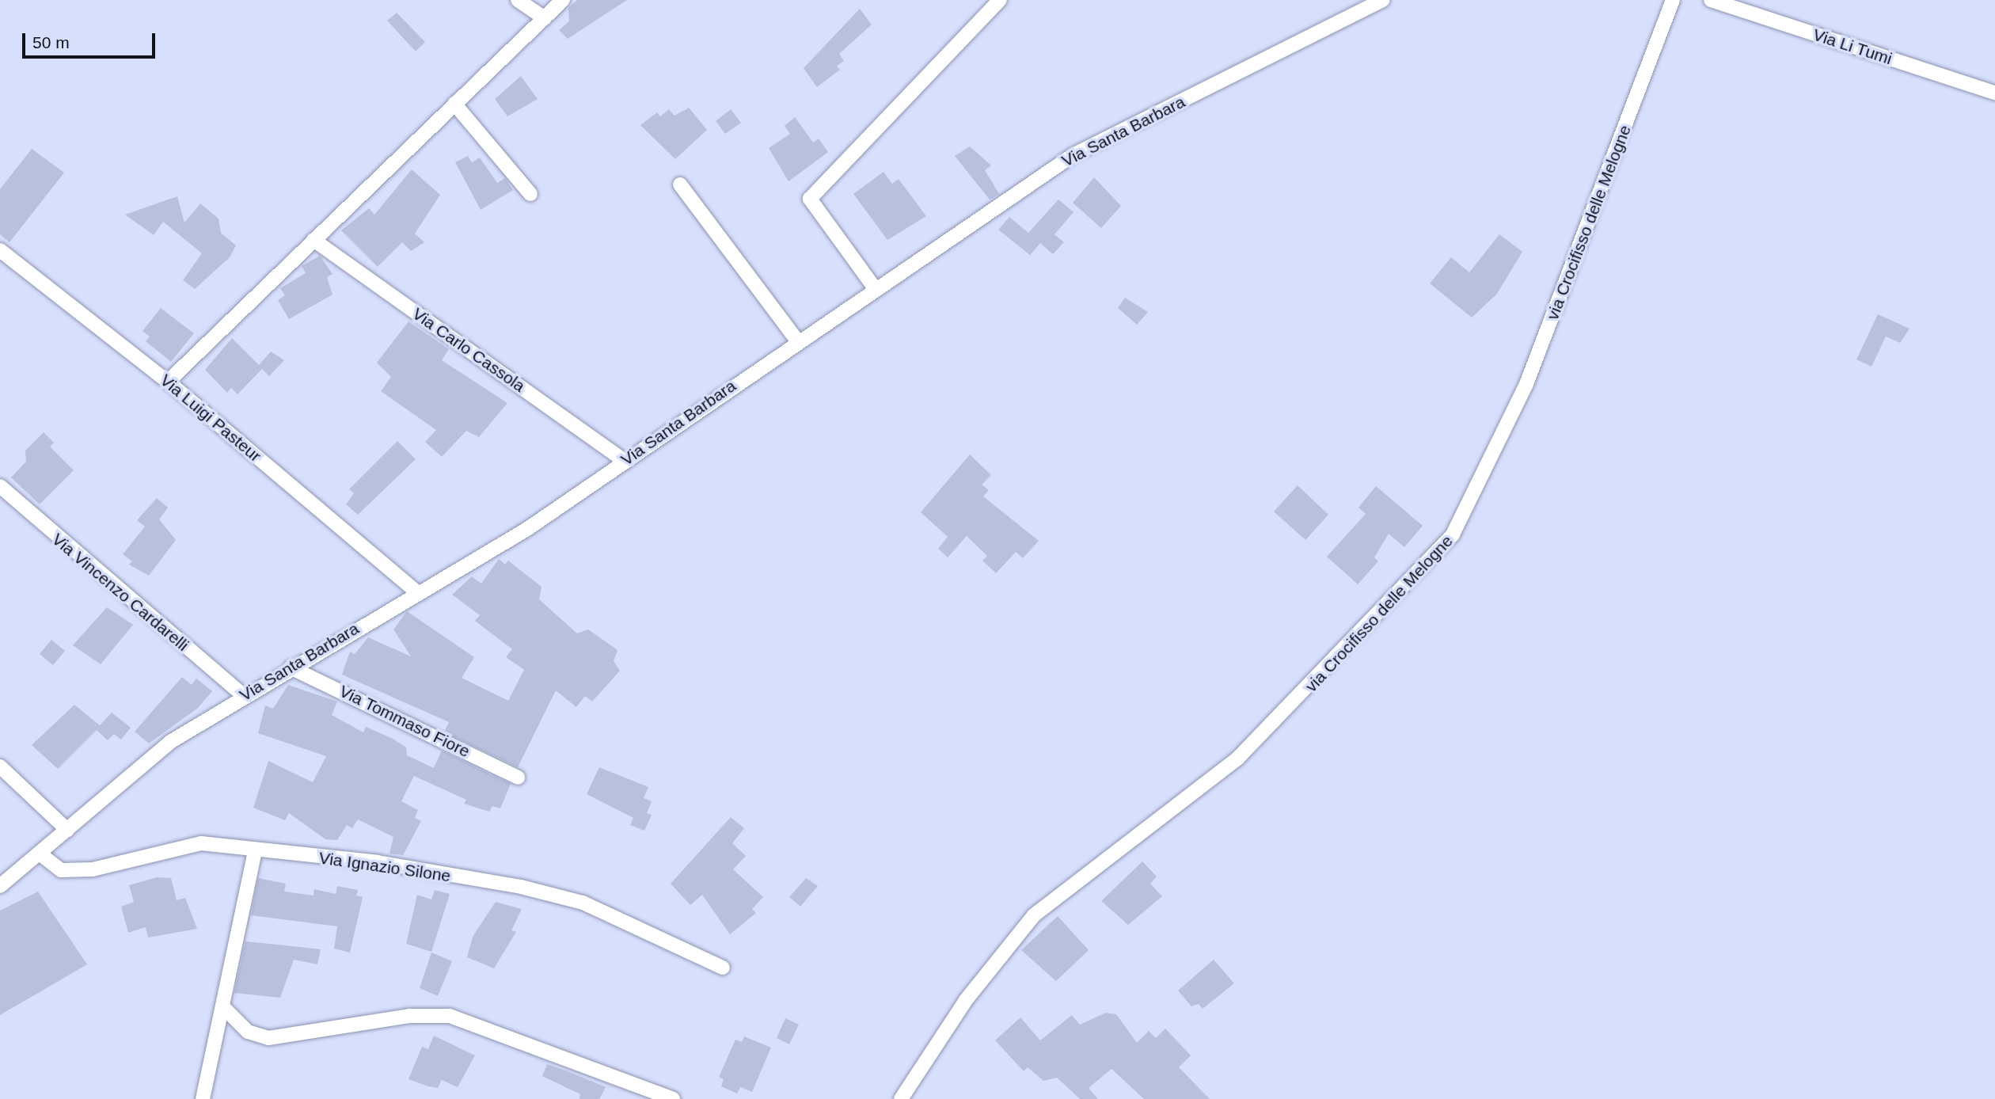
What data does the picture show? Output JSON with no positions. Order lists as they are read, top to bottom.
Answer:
{
  "streets": {
    "street": [
      "Via Li Tumi",
      "Via Santa Barbara",
      "via Crocifisso delle Melogne",
      "Via Carlo Cassola",
      "Via Luigi Pasteur",
      "Via Vincenzo Cardarelli",
      "Via Tommaso Fiore",
      "Via Ignazio Silone"
    ]
  },
  "crossings": [
    ["Via Santa Barbara", "Via Carlo Cassola"],
    ["Via Santa Barbara", "Via Luigi Pasteur"],
    ["Via Santa Barbara", "Via Vincenzo Cardarelli"],
    ["Via Santa Barbara", "Via Tommaso Fiore"],
    ["Via Santa Barbara", "Via Ignazio Silone"]
  ],
  "scale_bar": "50 m"
}
